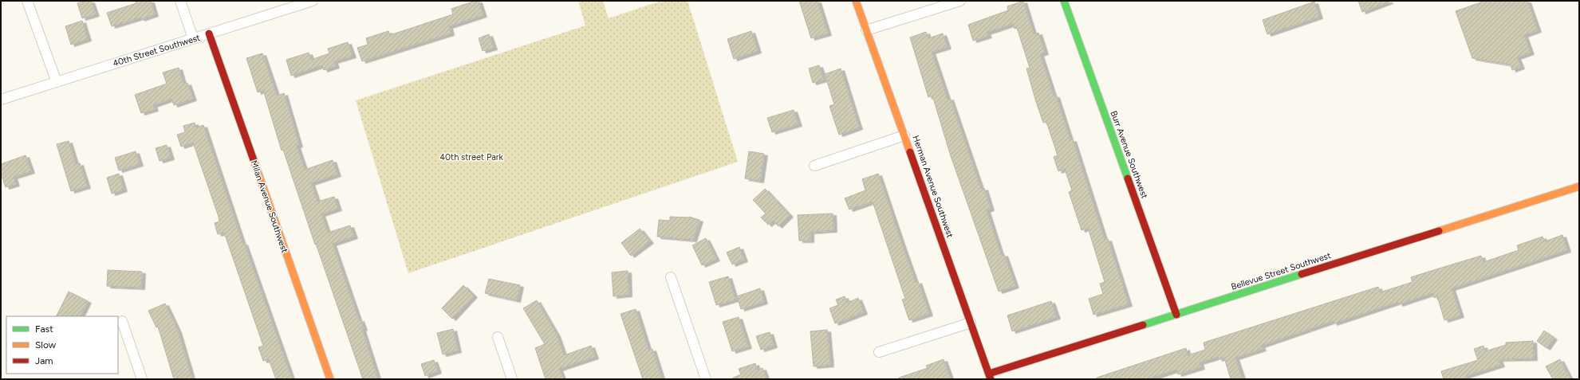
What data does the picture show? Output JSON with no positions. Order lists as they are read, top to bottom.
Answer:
{
  "streets": {
    "street": [
      "40th Street Southwest",
      "Burr Avenue Southwest",
      "Herman Avenue Southwest",
      "Milan Avenue Southwest",
      "Bellevue Street Southwest"
    ]
  },
  "crossings": [
    ["40th Street Southwest", "Milan Avenue Southwest"],
    ["Burr Avenue Southwest", "Bellevue Street Southwest"],
    ["Herman Avenue Southwest", "Bellevue Street Southwest"]
  ],
  "parks": ["40th street Park"],
  "legend": ["Fast", "Slow", "Jam"]
}
